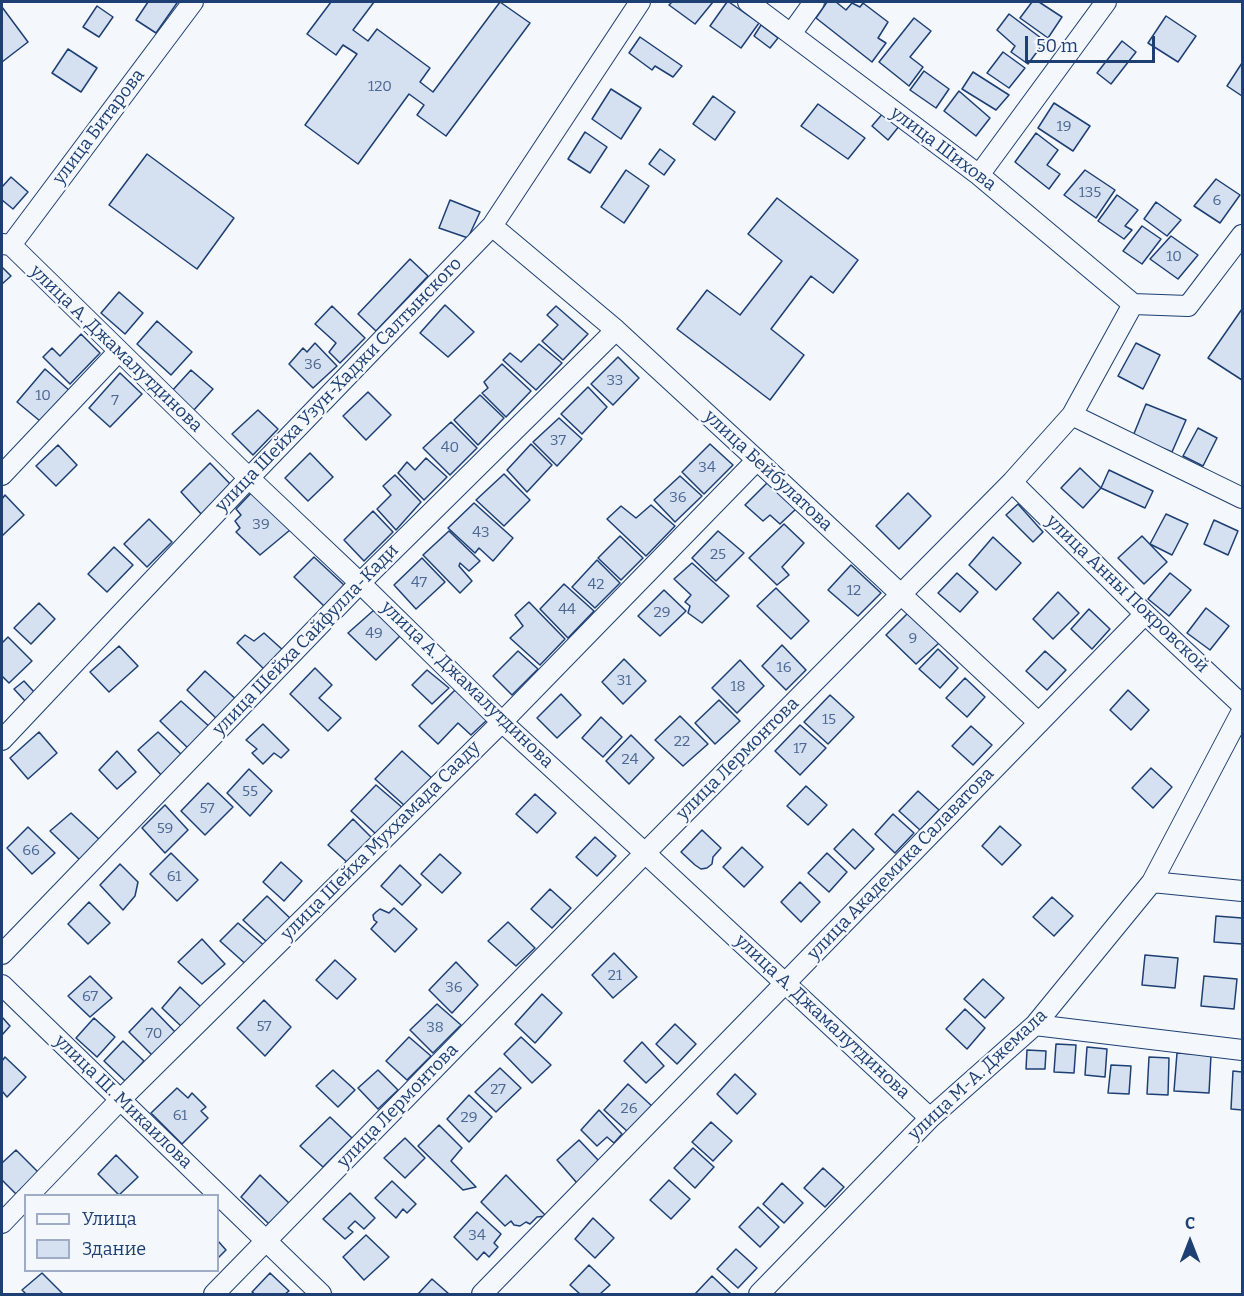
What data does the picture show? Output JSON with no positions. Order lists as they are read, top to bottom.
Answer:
{
  "streets": {
    "street": [
      "улица Битарова",
      "улица Шихова",
      "улица А. Джамалутдинова",
      "улица Шейха Узун-Хаджи Салтынского",
      "улица Бейбулатова",
      "улица Анны Покровской",
      "улица Шейха Сайфулла-Кади",
      "улица Лермонтова",
      "улица Шейха Муххамада Сааду",
      "улица Академика Салаватова",
      "улица М-А. Джемала",
      "улица Ш. Микаилова"
    ]
  },
  "crossings": [
    ["улица Битарова", "улица А. Джамалутдинова"],
    ["улица Шихова", "улица Лермонтова"],
    ["улица А. Джамалутдинова", "улица Шейха Узун-Хаджи Салтынского"],
    ["улица А. Джамалутдинова", "улица Шейха Сайфулла-Кади"],
    ["улица А. Джамалутдинова", "улица Лермонтова"],
    ["улица А. Джамалутдинова", "улица Шейха Муххамада Сааду"],
    ["улица А. Джамалутдинова", "улица Академика Салаватова"],
    ["улица А. Джамалутдинова", "улица М-А. Джемала"],
    ["улица Шейха Узун-Хаджи Салтынского", "улица Бейбулатова"],
    ["улица Бейбулатова", "улица Шейха Сайфулла-Кади"],
    ["улица Бейбулатова", "улица Лермонтова"],
    ["улица Бейбулатова", "улица Шейха Муххамада Сааду"],
    ["улица Бейбулатова", "улица Академика Салаватова"],
    ["улица Анны Покровской", "улица Лермонтова"],
    ["улица Анны Покровской", "улица Академика Салаватова"],
    ["улица Лермонтова", "улица Ш. Микаилова"],
    ["улица Шейха Муххамада Сааду", "улица Ш. Микаилова"]
  ],
  "house_numbers": [
    "120",
    "19",
    "135",
    "6",
    "10",
    "36",
    "33",
    "10",
    "7",
    "37",
    "40",
    "34",
    "36",
    "39",
    "43",
    "25",
    "47",
    "42",
    "12",
    "44",
    "29",
    "49",
    "9",
    "16",
    "31",
    "18",
    "15",
    "22",
    "17",
    "24",
    "55",
    "57",
    "59",
    "66",
    "61",
    "21",
    "36",
    "67",
    "57",
    "38",
    "70",
    "27",
    "26",
    "61",
    "29",
    "34"
  ],
  "legend": ["Улица", "Здание"],
  "scale_bar": "50 m",
  "north": "top"
}
